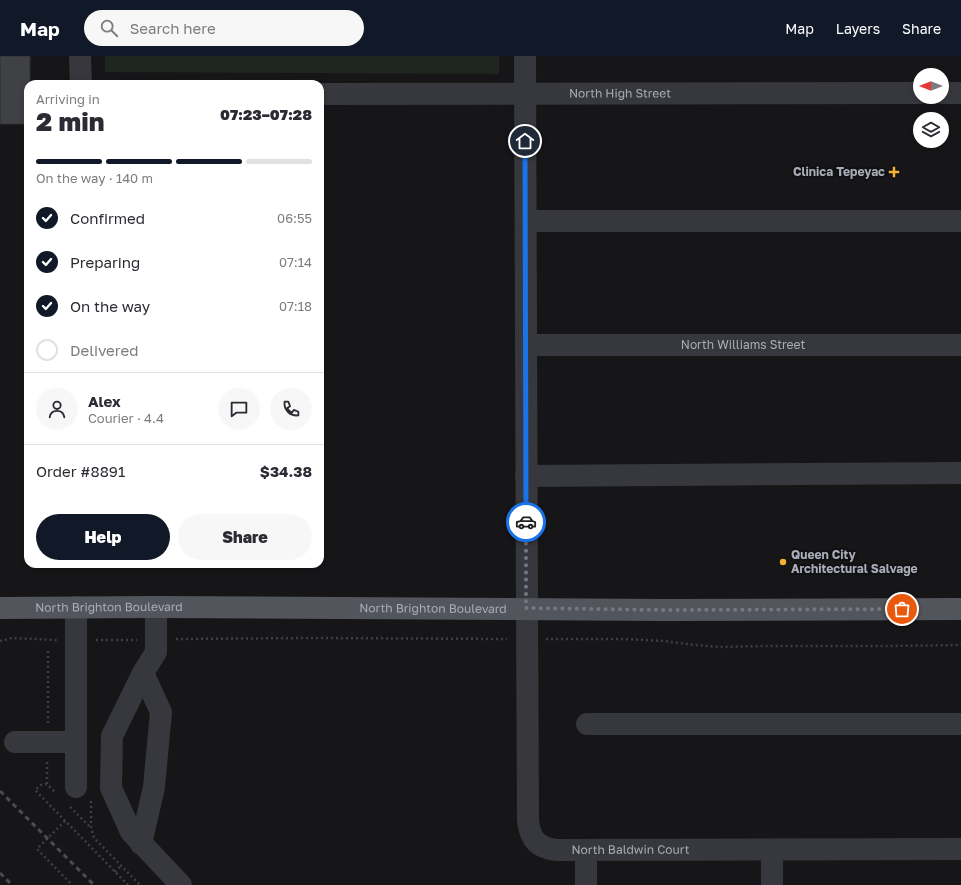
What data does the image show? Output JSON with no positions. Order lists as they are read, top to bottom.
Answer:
{
  "streets": {
    "main road": ["North Brighton Boulevard"],
    "street": ["North High Street", "North Williams Street", "North Baldwin Court"]
  },
  "crossings": [
    ["North High Street", "North Baldwin Court"],
    ["North Williams Street", "North Baldwin Court"],
    ["North Brighton Boulevard", "North Baldwin Court"]
  ],
  "places": {
    "health": ["Clinica Tepeyac"],
    "other": ["Queen City Architectural Salvage"]
  },
  "north": "left",
  "page": {
    "header": "Map",
    "search": "Search here",
    "nav": ["Map", "Layers", "Share"],
    "heading": ["2 min", "Arriving in", "07:23–07:28"],
    "panel": [
      "Alex",
      "Courier · 4.4",
      "Order #8891",
      "$34.38"
    ],
    "bar": "On the way · 140 m",
    "list": [
      ["Confirmed", "06:55"],
      ["Preparing", "07:14"],
      ["On the way", "07:18"],
      "Delivered"
    ],
    "buttons": ["Help", "Share"]
  }
}
